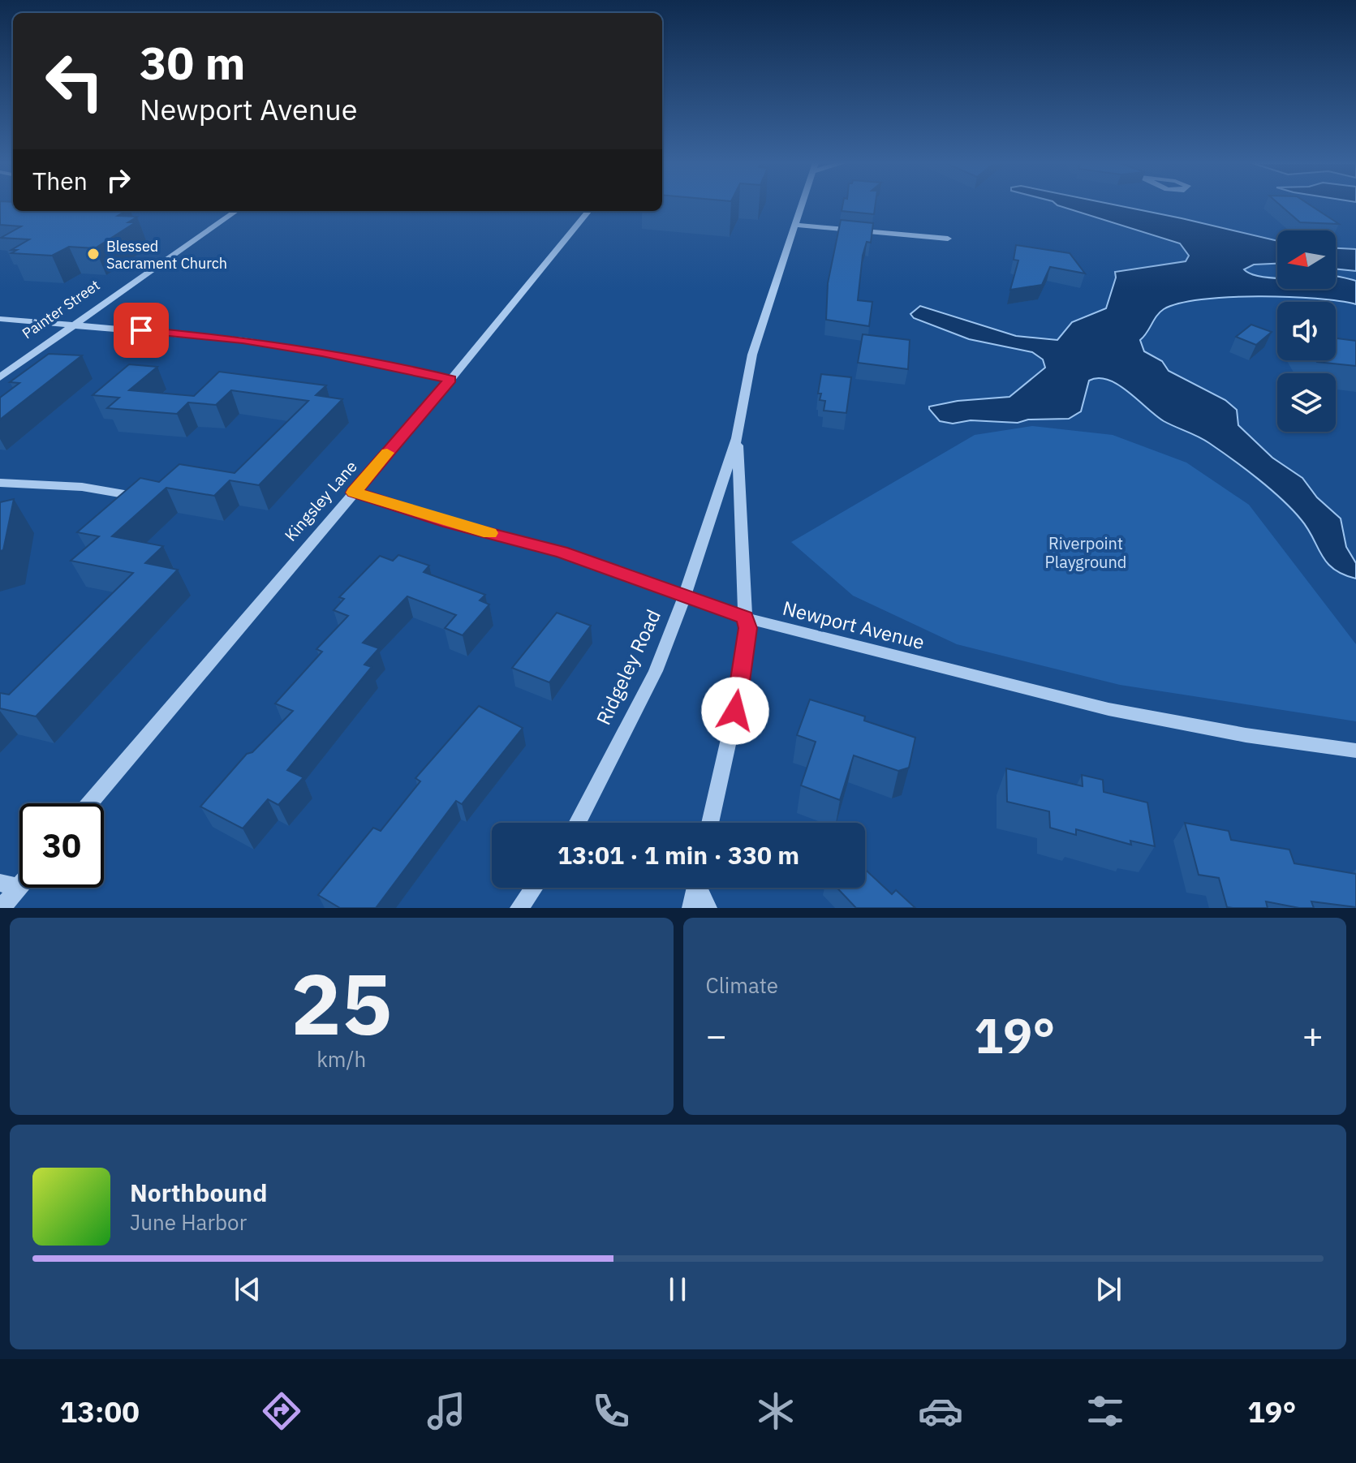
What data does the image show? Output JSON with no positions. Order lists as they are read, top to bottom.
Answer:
{
  "streets": {
    "street": [
      "Painter Street",
      "Kingsley Lane",
      "Newport Avenue",
      "Ridgeley Road"
    ]
  },
  "crossings": [
    ["Kingsley Lane", "Newport Avenue"],
    ["Newport Avenue", "Ridgeley Road"]
  ],
  "parks": ["Riverpoint Playground"],
  "places": ["Blessed Sacrament Church"],
  "north": "left",
  "page": {
    "turn": ["30 m", "Newport Avenue"],
    "then": "Then",
    "limit": "30",
    "trip": "13:01 · 1 min · 330 m",
    "tile": [
      ["25", "km/h"],
      "Climate"
    ],
    "heat": ["−", "19°", "+"],
    "song": ["Northbound", "June Harbor"],
    "tabs": ["13:00", "19°"]
  }
}
